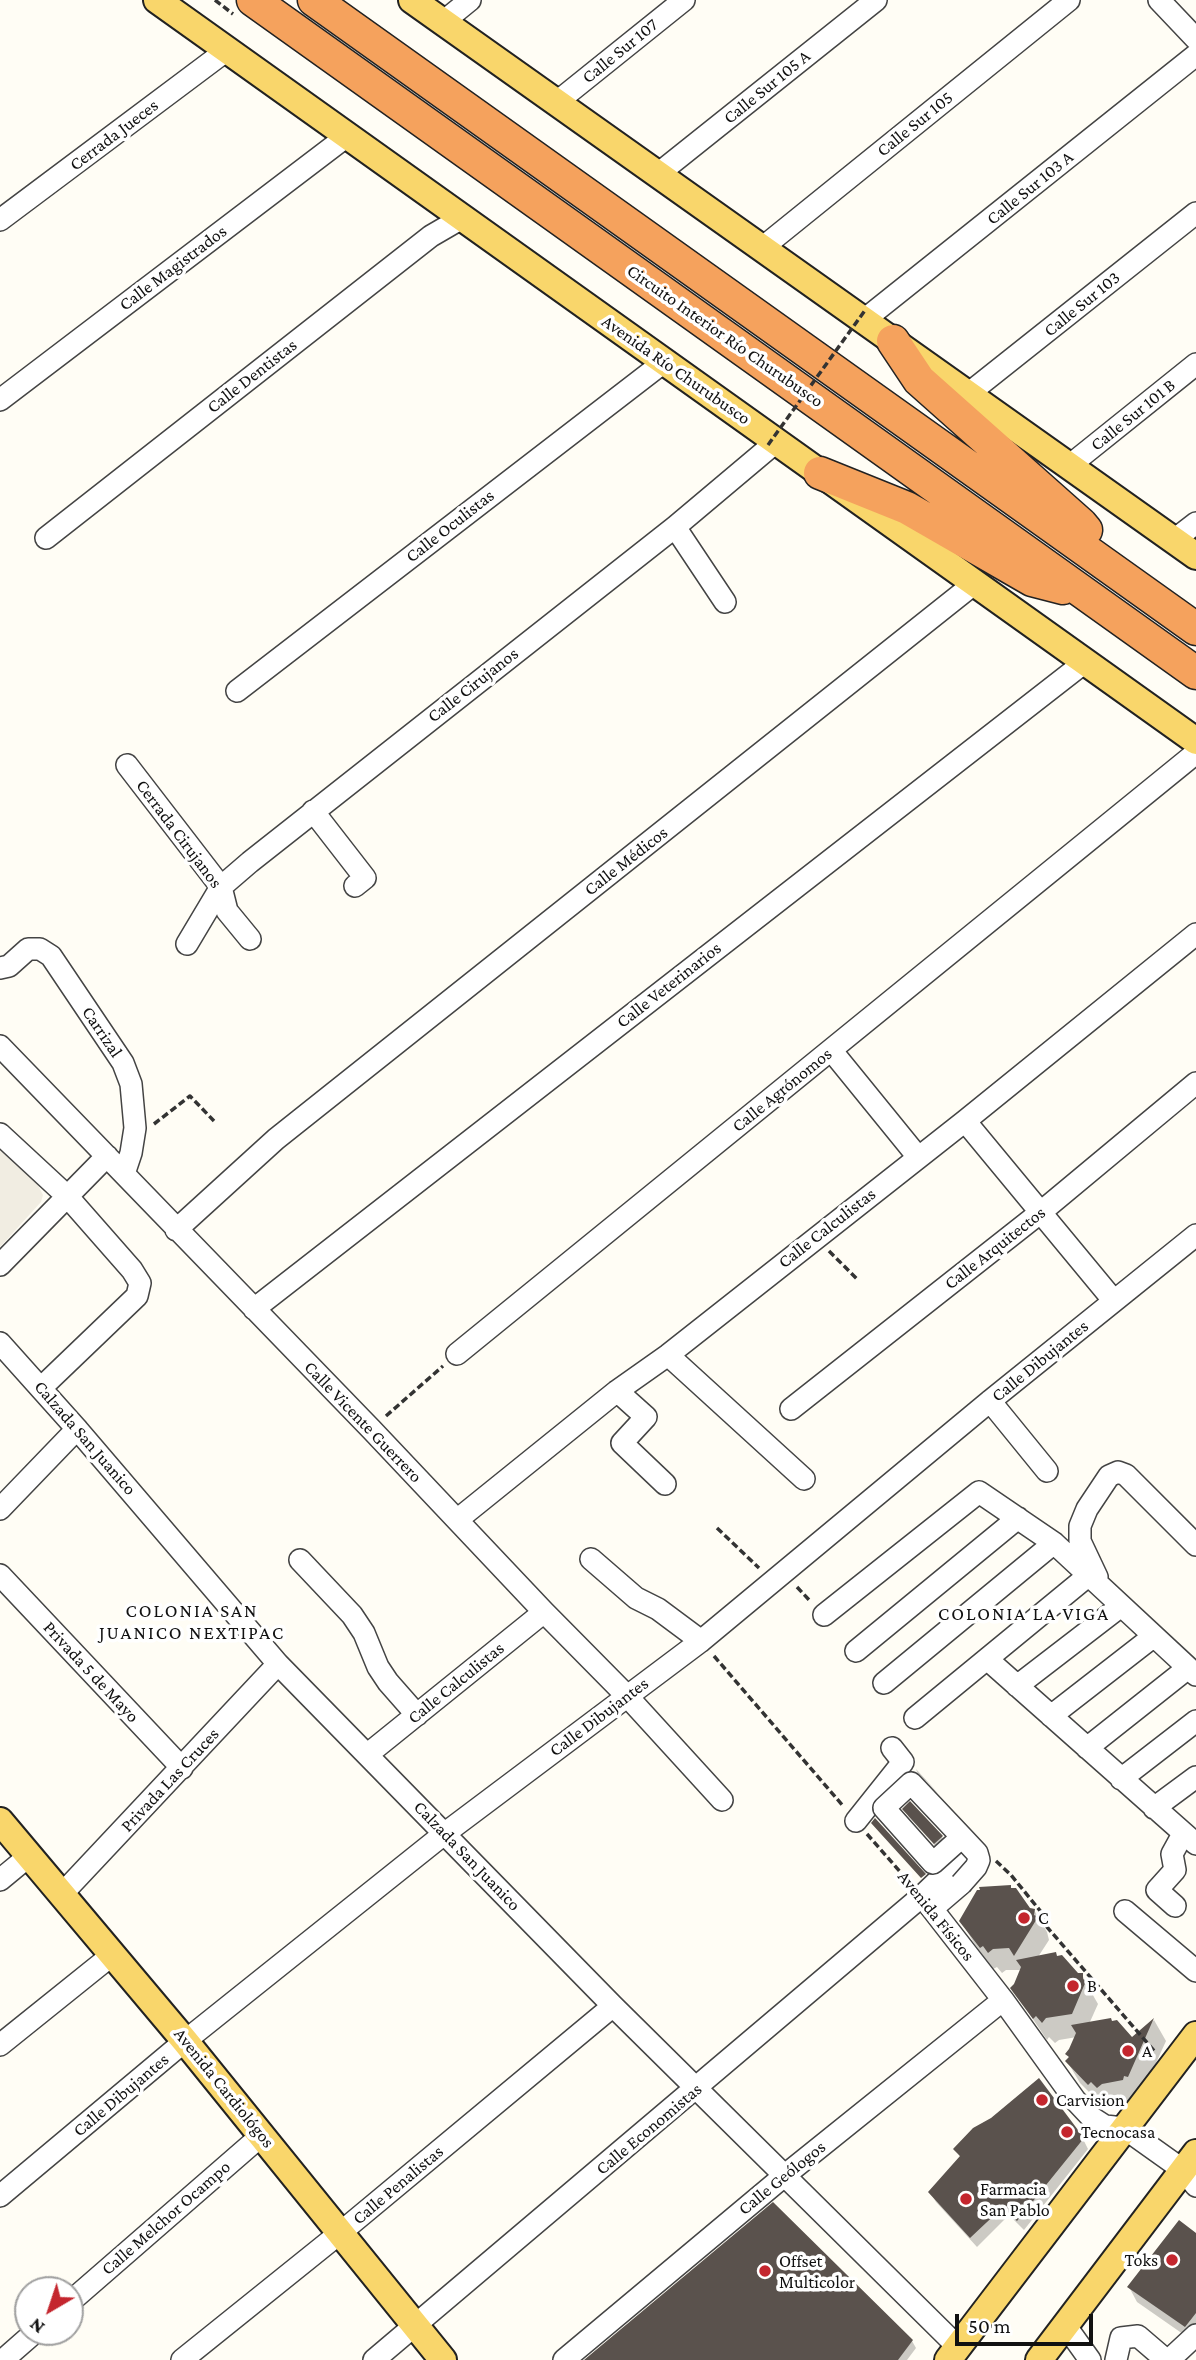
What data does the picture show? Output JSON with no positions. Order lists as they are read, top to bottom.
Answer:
{
  "streets": {
    "highway": ["Circuito Interior Río Churubusco"],
    "main road": ["Avenida Río Churubusco", "Avenida Cardiológos"],
    "street": [
      "Calle Sur 107",
      "Calle Sur 105 A",
      "Calle Sur 105",
      "Cerrada Jueces",
      "Calle Sur 103 A",
      "Calle Magistrados",
      "Calle Sur 103",
      "Calle Dentistas",
      "Calle Sur 101 B",
      "Calle Oculistas",
      "Calle Cirujanos",
      "Cerrada Cirujanos",
      "Calle Médicos",
      "Calle Veterinarios",
      "Carrizal",
      "Calle Agrónomos",
      "Calle Calculistas",
      "Calle Arquitectos",
      "Calle Dibujantes",
      "Calle Vicente Guerrero",
      "Calzada San Juanico",
      "Privada 5 de Mayo",
      "Privada Las Cruces",
      "Avenida Físicos",
      "Calle Economistas",
      "Calle Geólogos",
      "Calle Penalistas",
      "Calle Melchor Ocampo"
    ]
  },
  "crossings": [
    ["Cerrada Jueces", "Avenida Río Churubusco"],
    ["Calle Magistrados", "Avenida Río Churubusco"],
    ["Avenida Río Churubusco", "Calle Dentistas"],
    ["Avenida Río Churubusco", "Calle Oculistas"],
    ["Avenida Río Churubusco", "Calle Cirujanos"],
    ["Avenida Río Churubusco", "Calle Médicos"],
    ["Avenida Río Churubusco", "Calle Veterinarios"],
    ["Calle Cirujanos", "Cerrada Cirujanos"],
    ["Calle Médicos", "Calle Vicente Guerrero"],
    ["Calle Veterinarios", "Calle Vicente Guerrero"],
    ["Carrizal", "Calle Vicente Guerrero"],
    ["Calle Calculistas", "Calle Vicente Guerrero"],
    ["Calle Calculistas", "Calzada San Juanico"],
    ["Calle Dibujantes", "Calle Vicente Guerrero"],
    ["Calle Dibujantes", "Calzada San Juanico"],
    ["Calle Dibujantes", "Avenida Físicos"],
    ["Calle Dibujantes", "Avenida Cardiológos"],
    ["Calzada San Juanico", "Privada Las Cruces"],
    ["Calzada San Juanico", "Calle Economistas"],
    ["Calzada San Juanico", "Calle Geólogos"],
    ["Calzada San Juanico", "Calle Penalistas"],
    ["Privada 5 de Mayo", "Privada Las Cruces"],
    ["Privada Las Cruces", "Avenida Cardiológos"],
    ["Avenida Físicos", "Calle Economistas"],
    ["Avenida Físicos", "Calle Geólogos"],
    ["Avenida Cardiológos", "Calle Economistas"],
    ["Avenida Cardiológos", "Calle Penalistas"],
    ["Avenida Cardiológos", "Calle Melchor Ocampo"]
  ],
  "districts": ["COLONIA SAN JUANICO NEXTIPAC", "COLONIA LA VIGA"],
  "places": [
    "C",
    "B",
    "A",
    "Carvision",
    "Tecnocasa",
    "Farmacia San Pablo",
    "Toks",
    "Offset Multicolor"
  ],
  "scale_bar": "50 m",
  "north": "bottom left"
}
